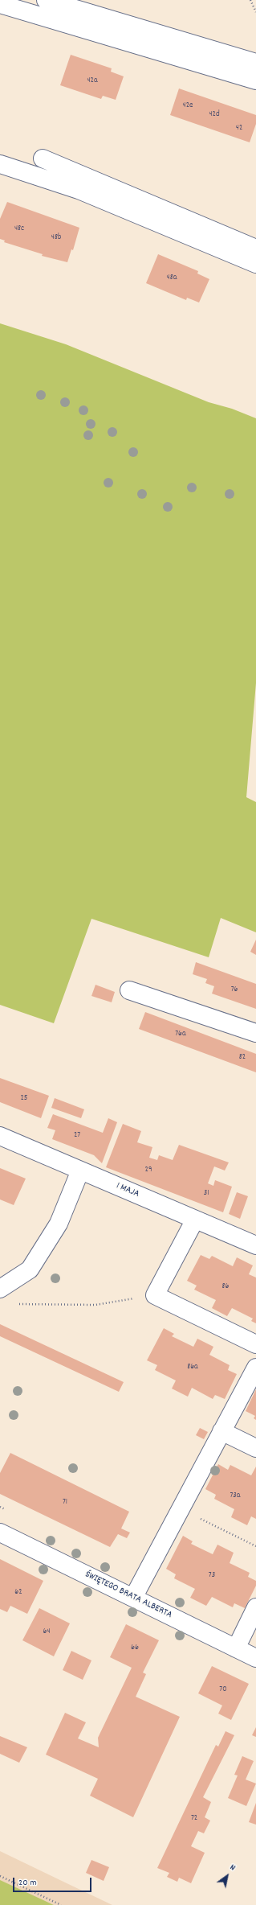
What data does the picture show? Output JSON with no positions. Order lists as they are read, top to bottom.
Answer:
{
  "streets": {
    "street": ["1 MAJA", "ŚWIĘTEGO BRATA ALBERTA"]
  },
  "house_numbers": [
    "42a",
    "42e",
    "42d",
    "42",
    "48c",
    "48b",
    "48a",
    "76",
    "76a",
    "82",
    "25",
    "27",
    "29",
    "31",
    "86",
    "86a",
    "73a",
    "71",
    "73",
    "62",
    "64",
    "66",
    "70",
    "72"
  ],
  "scale_bar": "20 m",
  "north": "top right"
}
